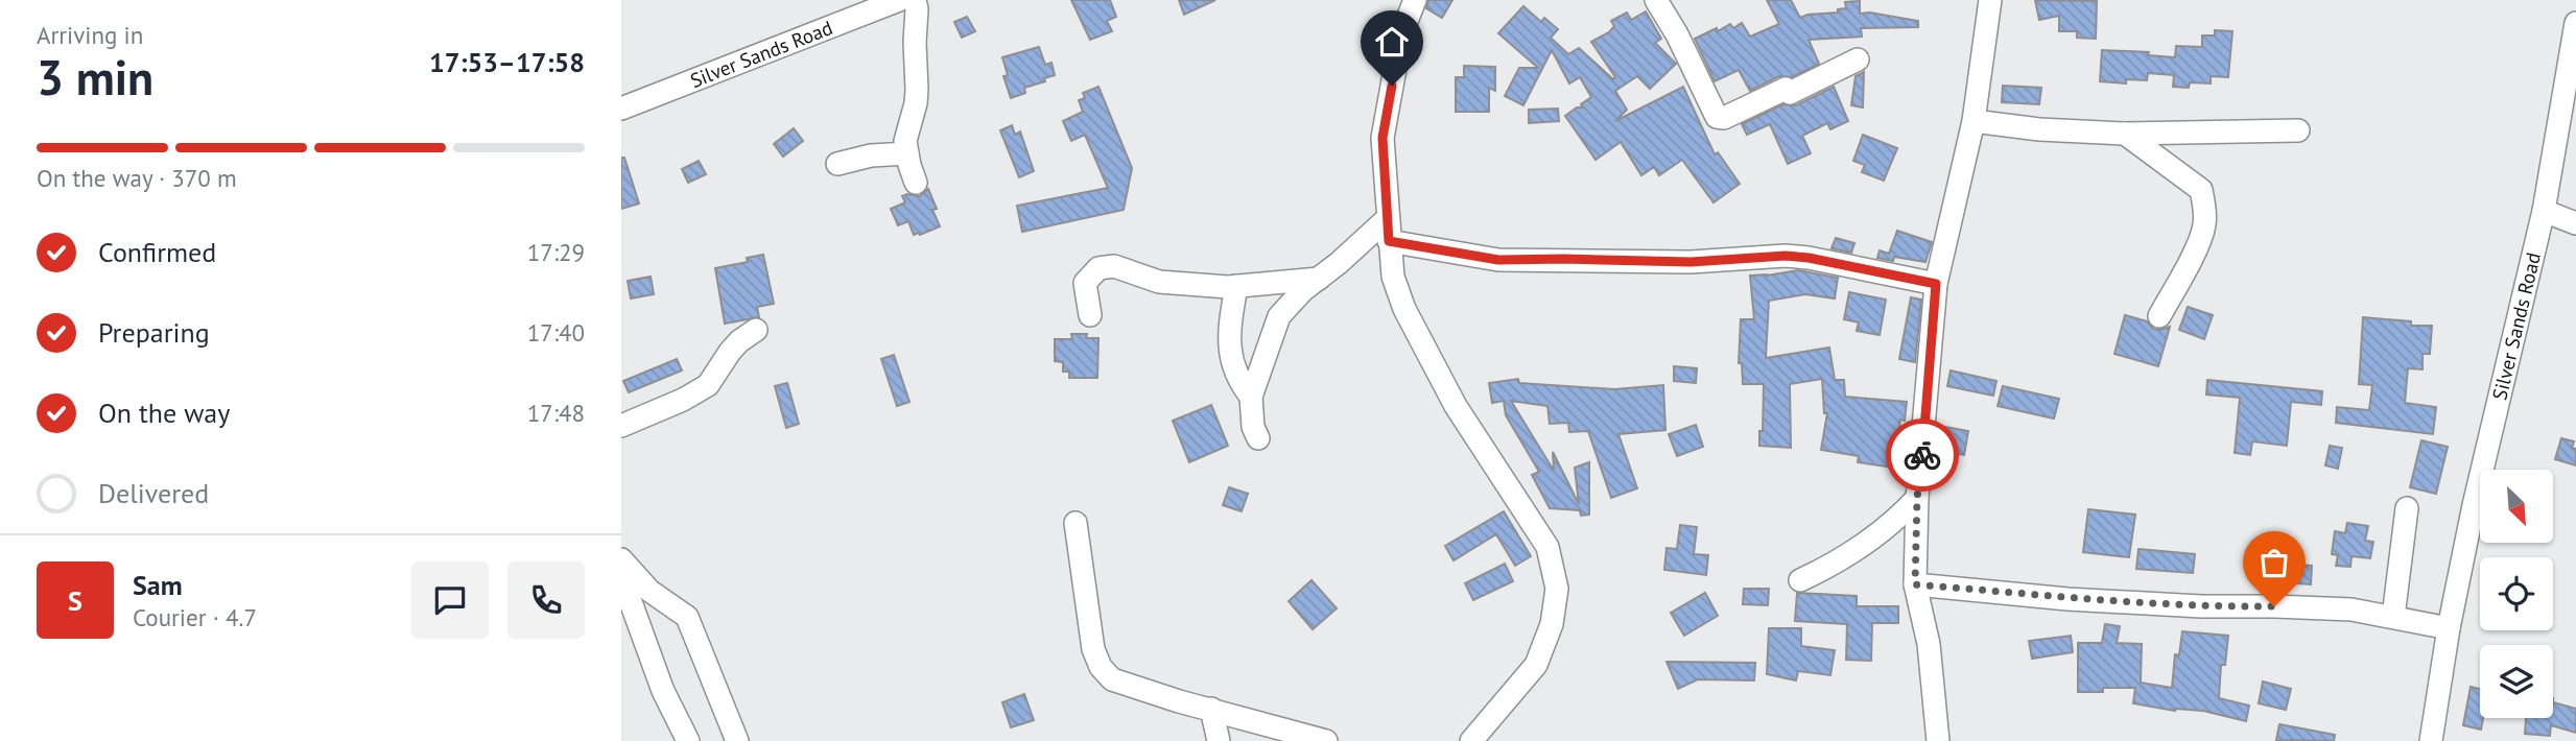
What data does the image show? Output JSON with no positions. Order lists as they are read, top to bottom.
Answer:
{
  "streets": {
    "street": ["Silver Sands Road"]
  },
  "north": "bottom right",
  "page": {
    "heading": ["3 min", "Arriving in", "17:53–17:58"],
    "panel": ["Sam", "Courier · 4.7"],
    "bar": "On the way · 370 m",
    "list": [
      ["Confirmed", "17:29"],
      ["Preparing", "17:40"],
      ["On the way", "17:48"],
      "Delivered"
    ],
    "round": "S"
  }
}
